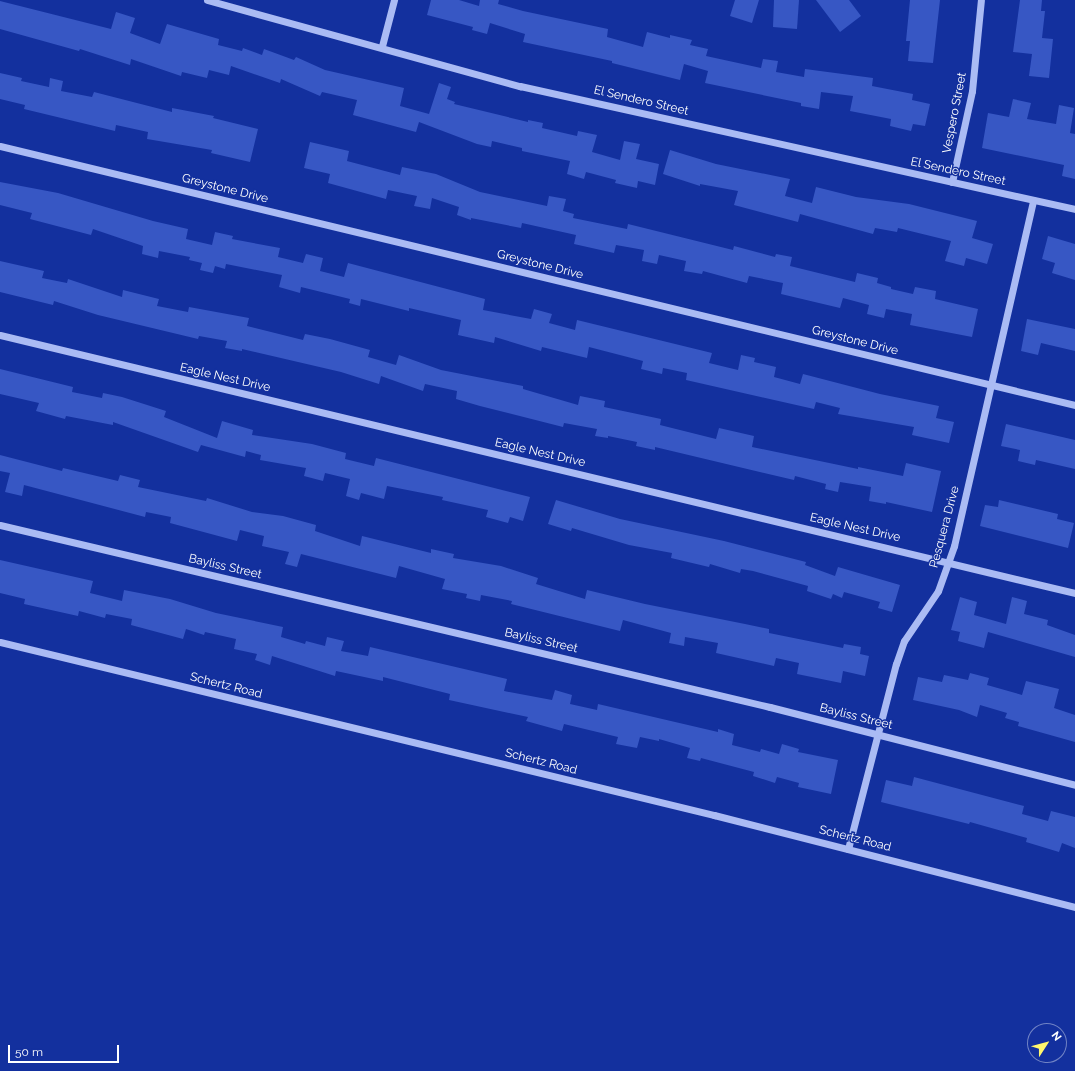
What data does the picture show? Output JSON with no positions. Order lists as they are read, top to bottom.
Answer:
{
  "streets": {
    "street": [
      "El Sendero Street",
      "Vespero Street",
      "Greystone Drive",
      "Eagle Nest Drive",
      "Pesquera Drive",
      "Bayliss Street",
      "Schertz Road"
    ]
  },
  "crossings": [
    ["El Sendero Street", "Vespero Street"],
    ["El Sendero Street", "Pesquera Drive"],
    ["Greystone Drive", "Pesquera Drive"],
    ["Eagle Nest Drive", "Pesquera Drive"],
    ["Pesquera Drive", "Bayliss Street"],
    ["Pesquera Drive", "Schertz Road"]
  ],
  "scale_bar": "50 m",
  "north": "top right"
}
